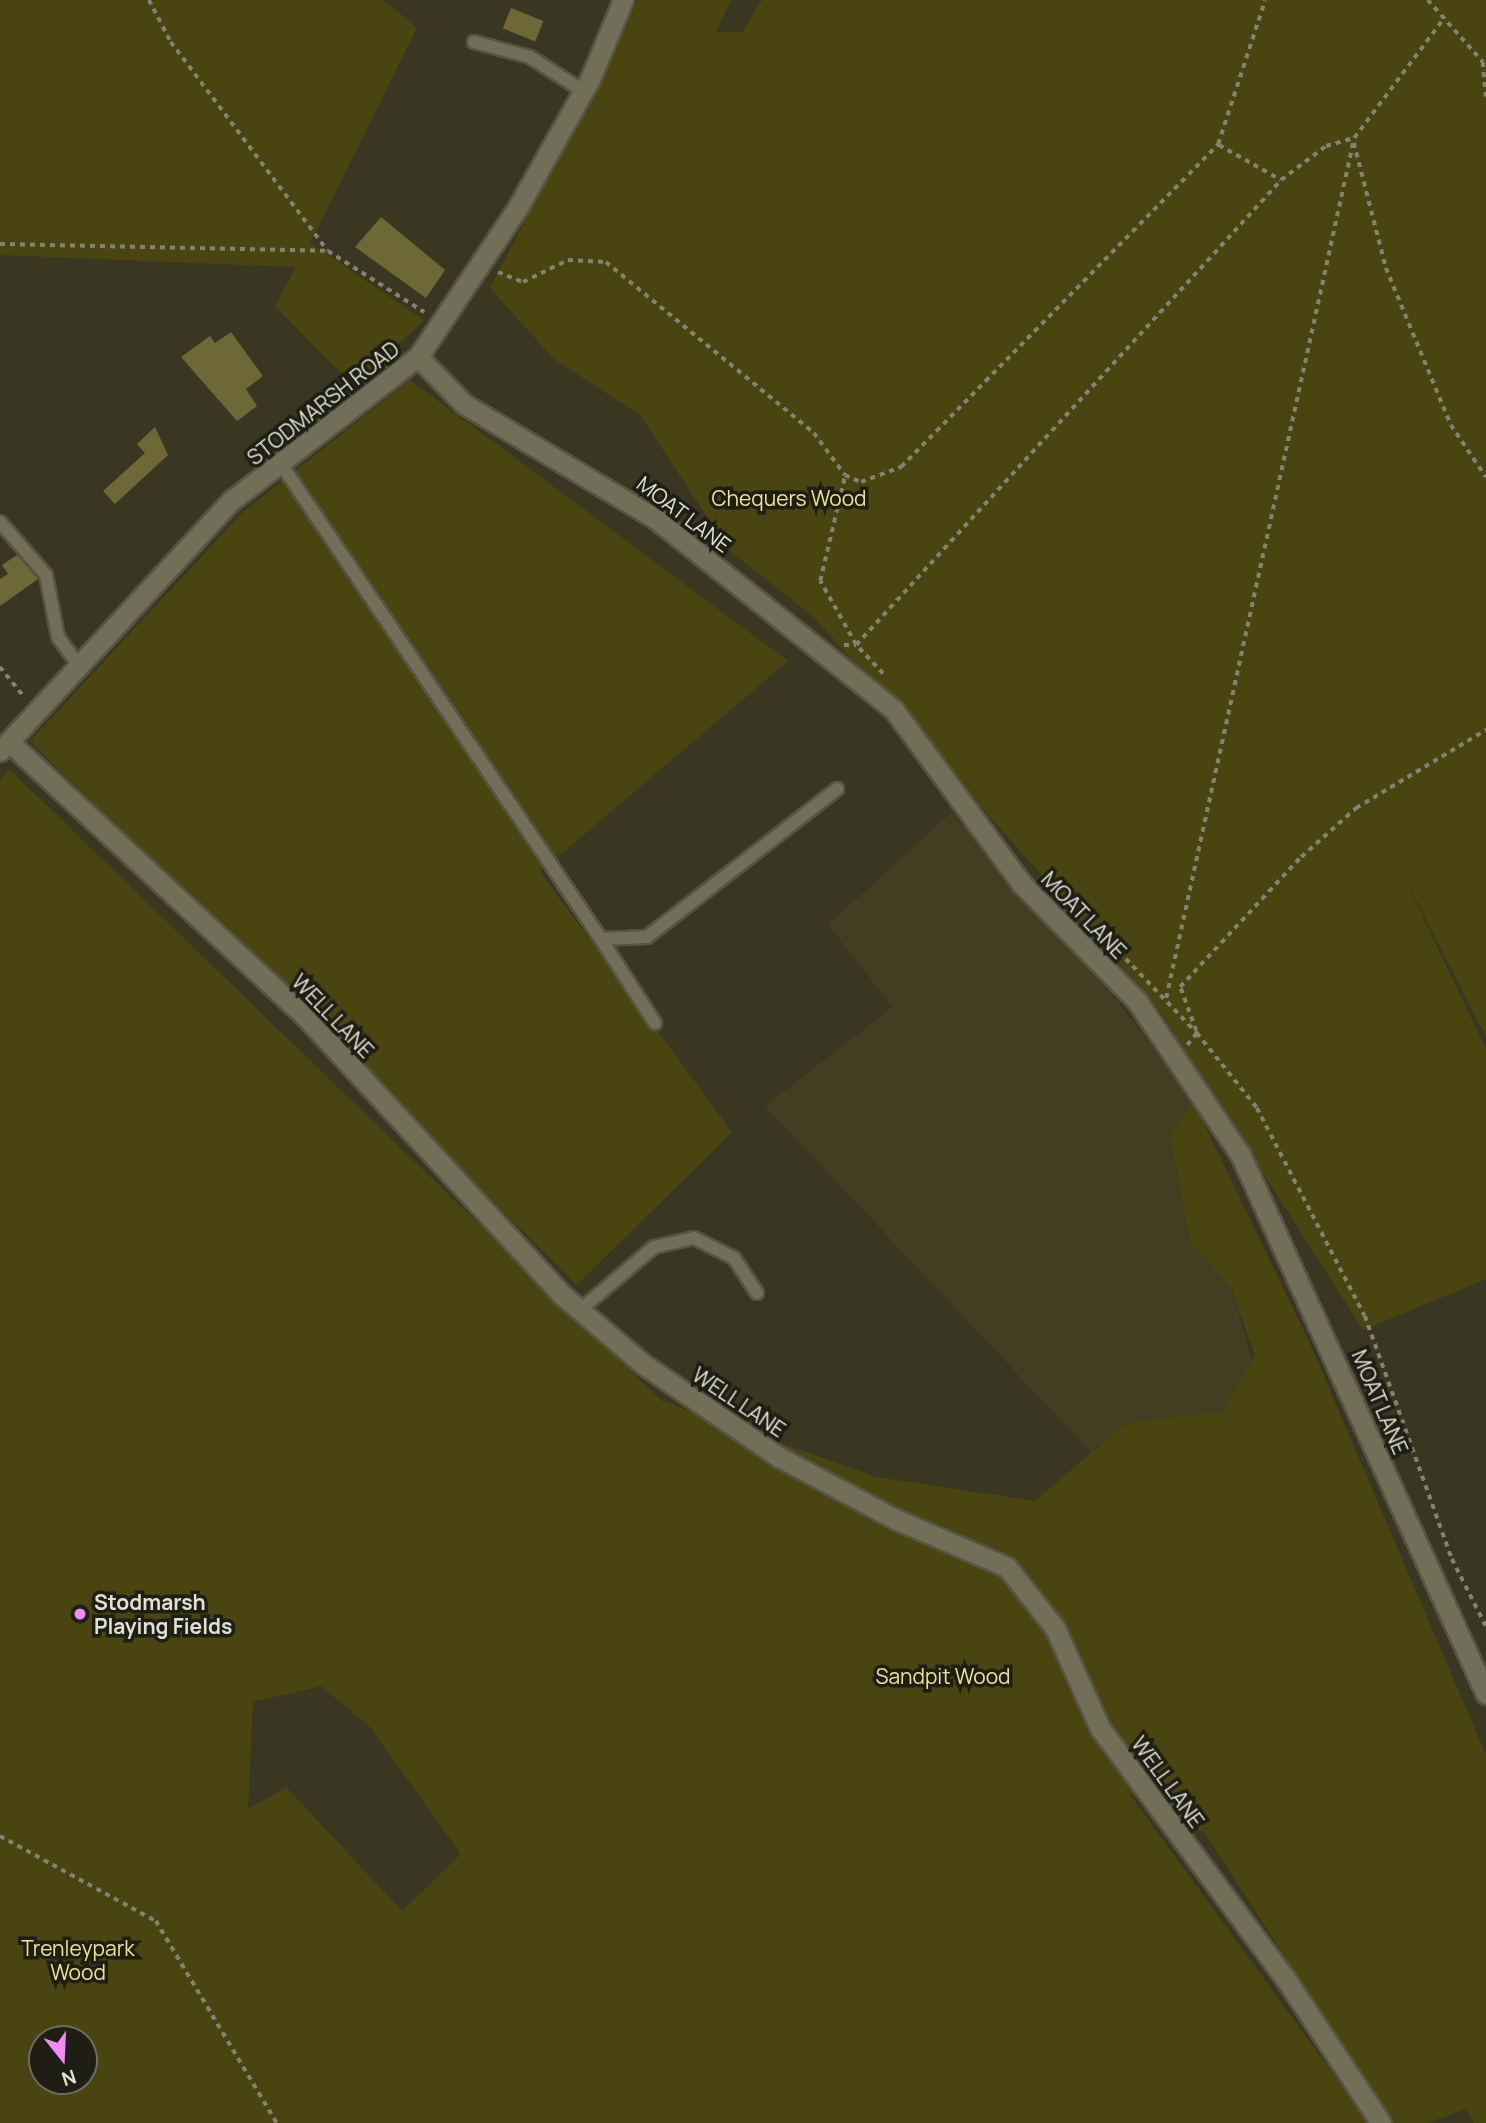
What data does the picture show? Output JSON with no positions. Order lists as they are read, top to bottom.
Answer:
{
  "streets": {
    "street": ["STODMARSH ROAD", "MOAT LANE", "WELL LANE"]
  },
  "crossings": [
    ["STODMARSH ROAD", "MOAT LANE"],
    ["STODMARSH ROAD", "WELL LANE"]
  ],
  "parks": ["Chequers Wood", "Sandpit Wood", "Trenleypark Wood"],
  "places": ["Stodmarsh Playing Fields"],
  "north": "bottom"
}
